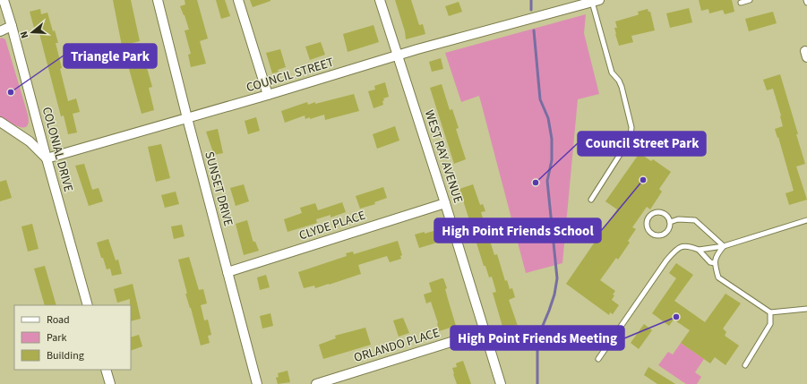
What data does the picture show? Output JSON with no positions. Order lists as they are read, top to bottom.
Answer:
{
  "streets": {
    "street": [
      "COUNCIL STREET",
      "COLONIAL DRIVE",
      "WEST RAY AVENUE",
      "SUNSET DRIVE",
      "CLYDE PLACE",
      "ORLANDO PLACE"
    ]
  },
  "crossings": [
    ["COUNCIL STREET", "COLONIAL DRIVE"],
    ["COUNCIL STREET", "WEST RAY AVENUE"],
    ["COUNCIL STREET", "SUNSET DRIVE"],
    ["WEST RAY AVENUE", "CLYDE PLACE"],
    ["WEST RAY AVENUE", "ORLANDO PLACE"],
    ["SUNSET DRIVE", "CLYDE PLACE"]
  ],
  "places": [
    "Triangle Park",
    "High Point Friends School",
    "Council Street Park",
    "High Point Friends Meeting"
  ],
  "legend": ["Road", "Park", "Building"],
  "north": "left"
}
